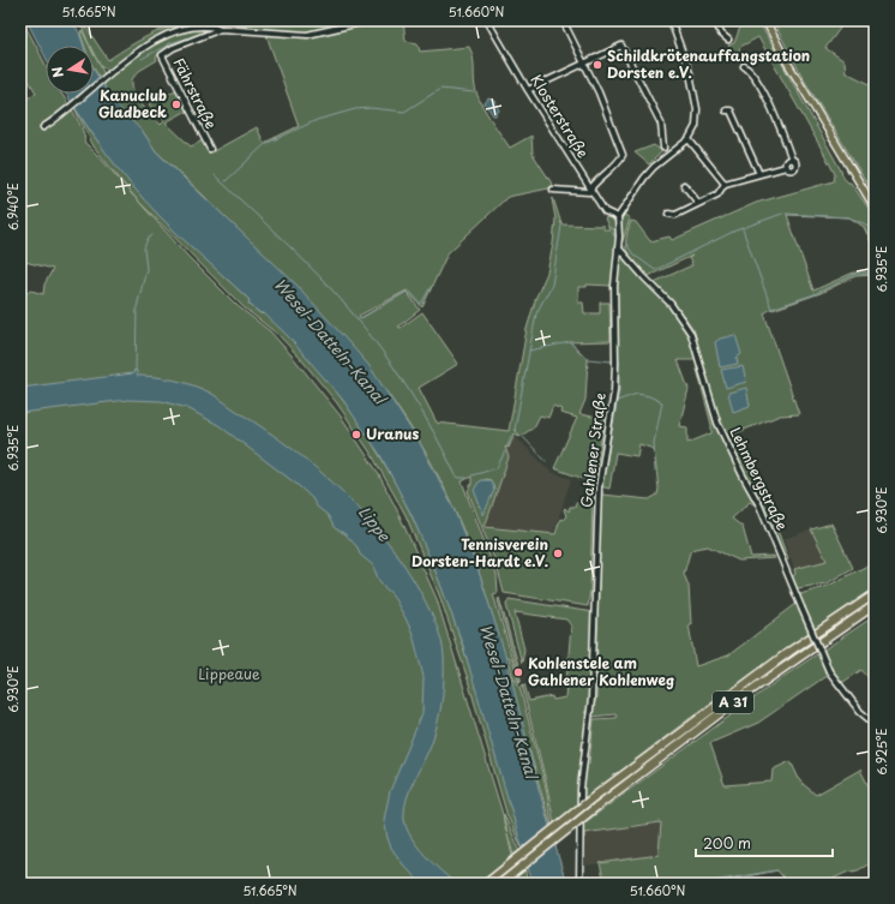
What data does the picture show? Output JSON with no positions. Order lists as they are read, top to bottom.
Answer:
{
  "streets": {
    "highway": ["A 31"],
    "street": [
      "Fährstraße",
      "Klosterstraße",
      "Gahlener Straße",
      "Lehmbergstraße"
    ]
  },
  "crossings": [
    ["Klosterstraße", "Gahlener Straße"],
    ["Gahlener Straße", "Lehmbergstraße"]
  ],
  "water": ["Wesel-Datteln-Kanal", "Lippe"],
  "parks": ["Lippeaue"],
  "places": [
    "Schildkrötenauffangstation Dorsten e.V.",
    "Kanuclub Gladbeck",
    "Uranus",
    "Tennisverein Dorsten-Hardt e.V.",
    "Kohlenstele am Gahlener Kohlenweg"
  ],
  "scale_bar": "200 m",
  "north": "left",
  "coordinates": [
    "51.665°N",
    "51.660°N",
    "6.940°E",
    "6.935°E",
    "6.930°E",
    "6.925°E"
  ]
}
